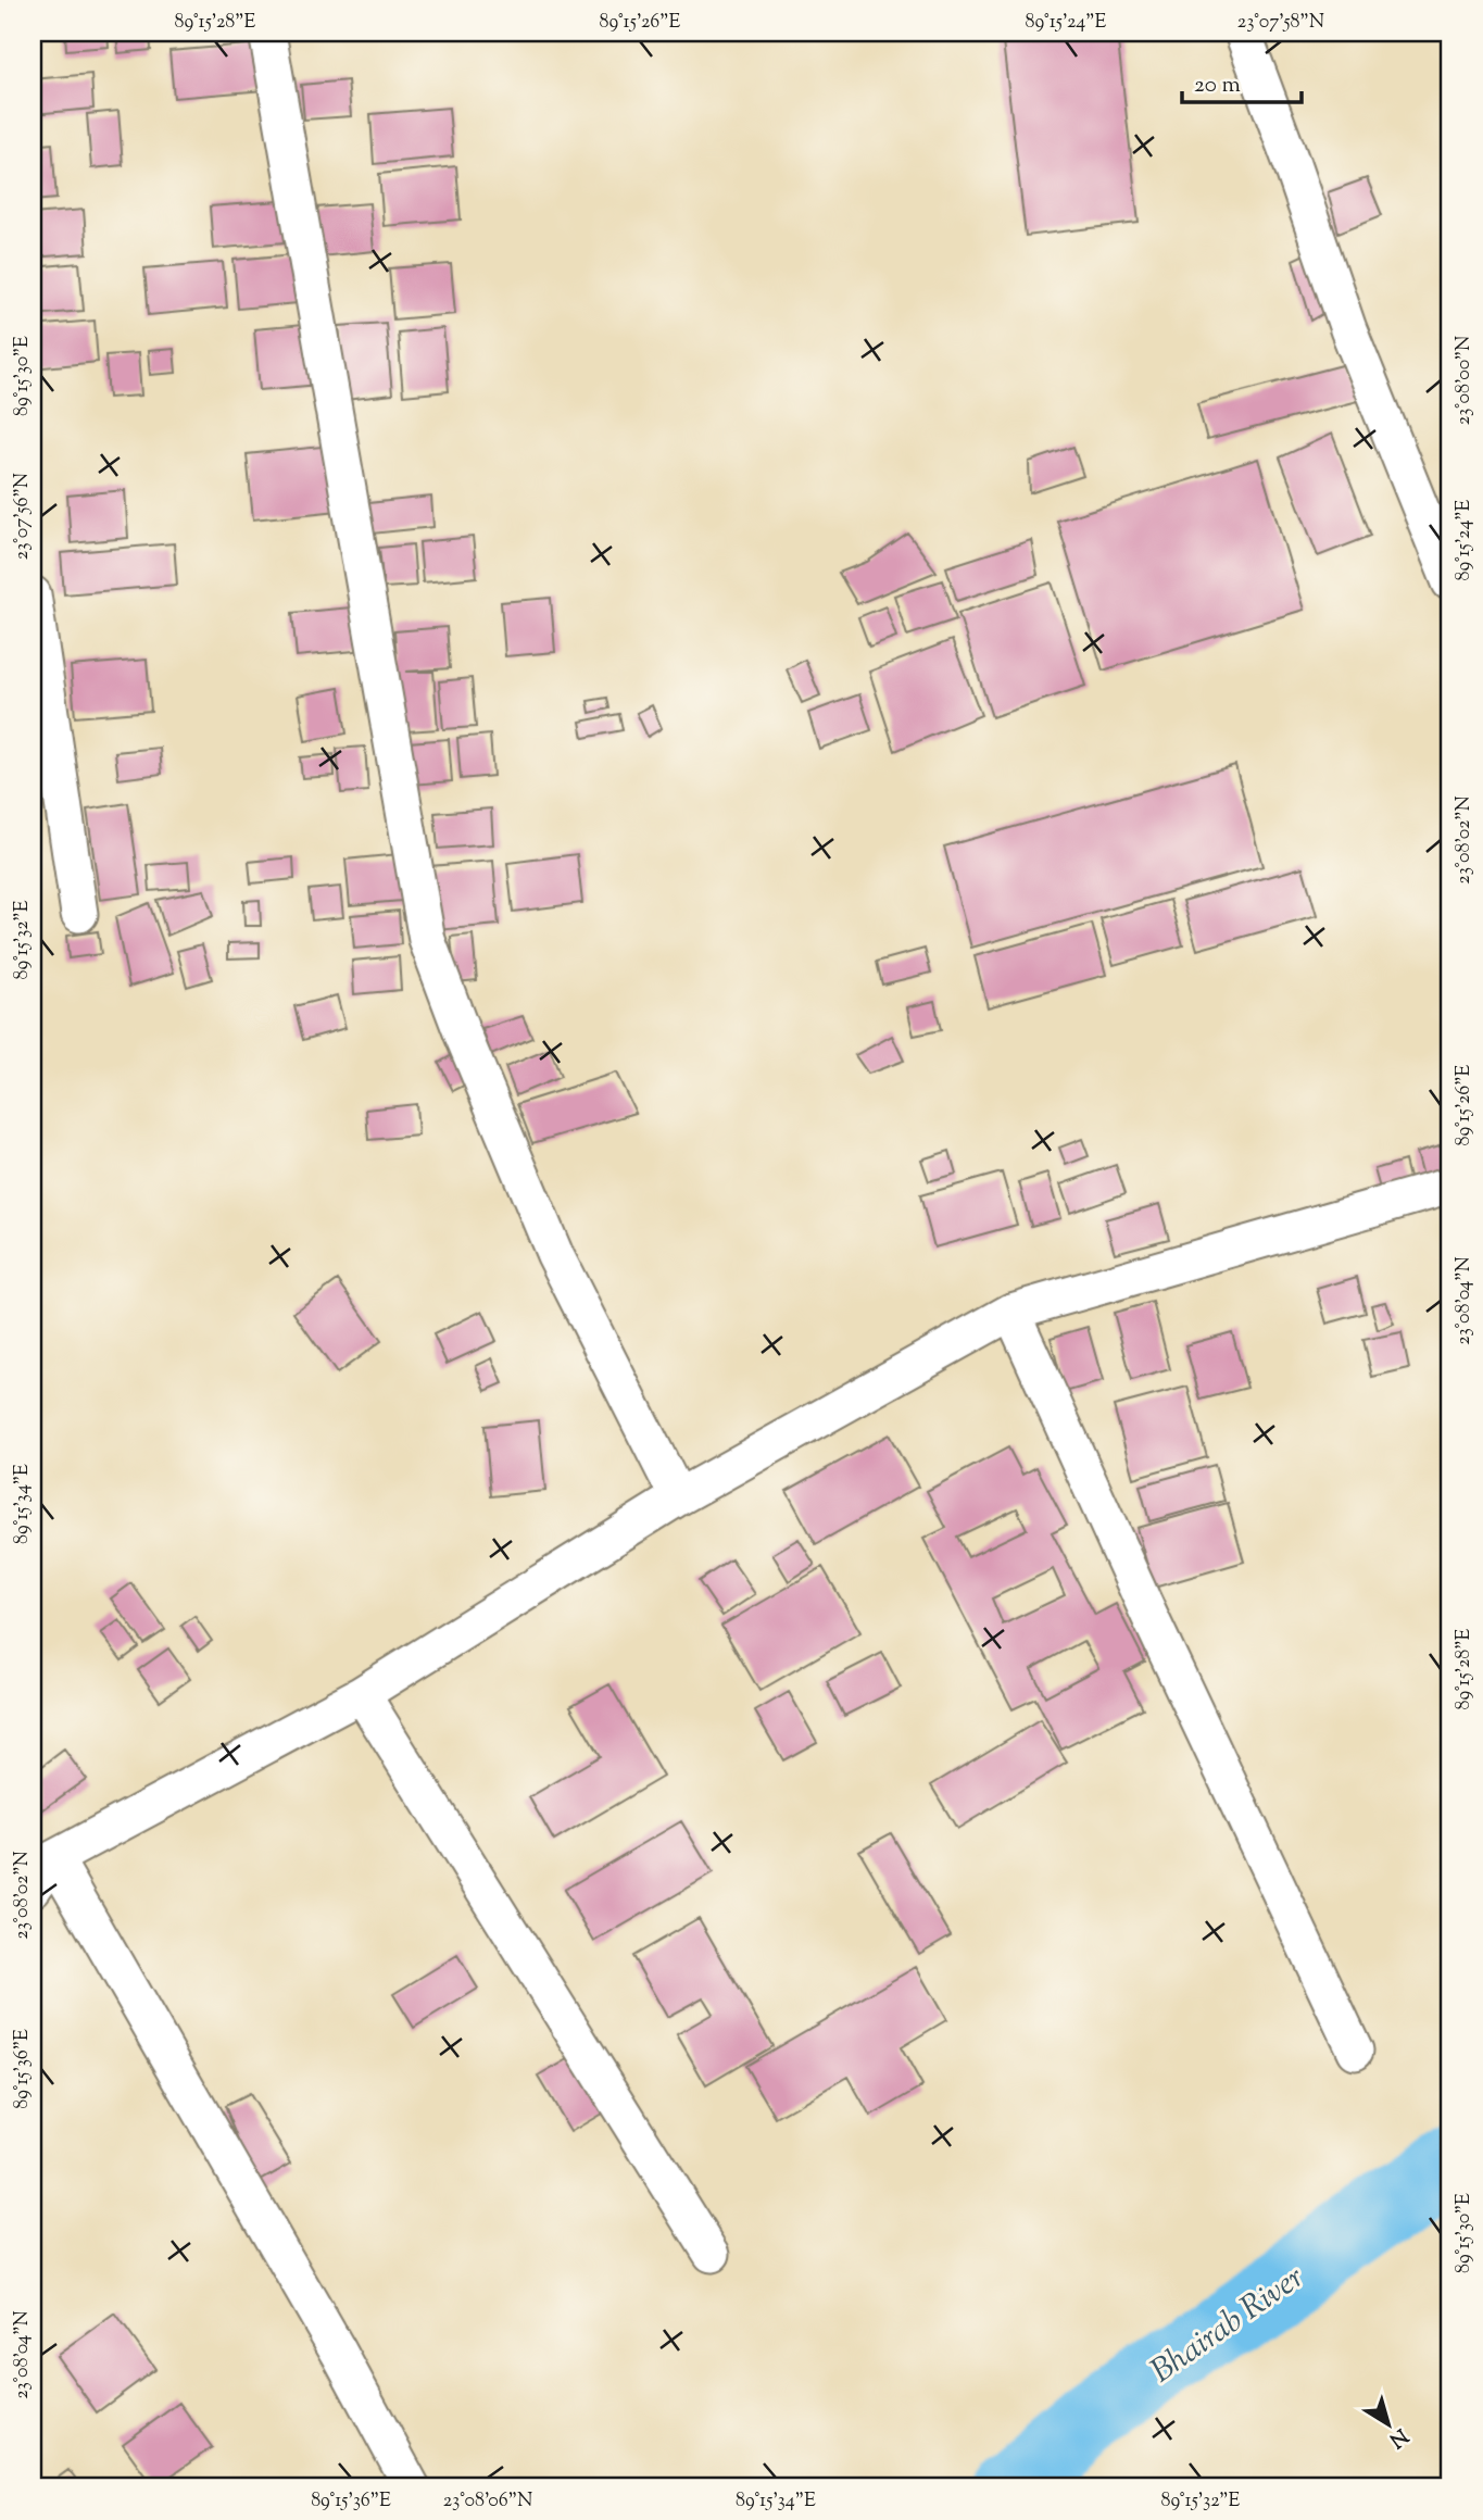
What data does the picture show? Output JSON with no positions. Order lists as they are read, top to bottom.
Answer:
{
  "water": ["Bhairab River"],
  "scale_bar": "20 m",
  "north": "bottom right",
  "coordinates": [
    "89°15'28\"E",
    "89°15'26\"E",
    "89°15'24\"E",
    "23°07'58\"N",
    "89°15'30\"E",
    "23°08'00\"N",
    "23°07'56\"N",
    "23°08'02\"N",
    "89°15'32\"E",
    "23°08'04\"N",
    "89°15'34\"E",
    "89°15'36\"E",
    "23°08'06\"N"
  ]
}
